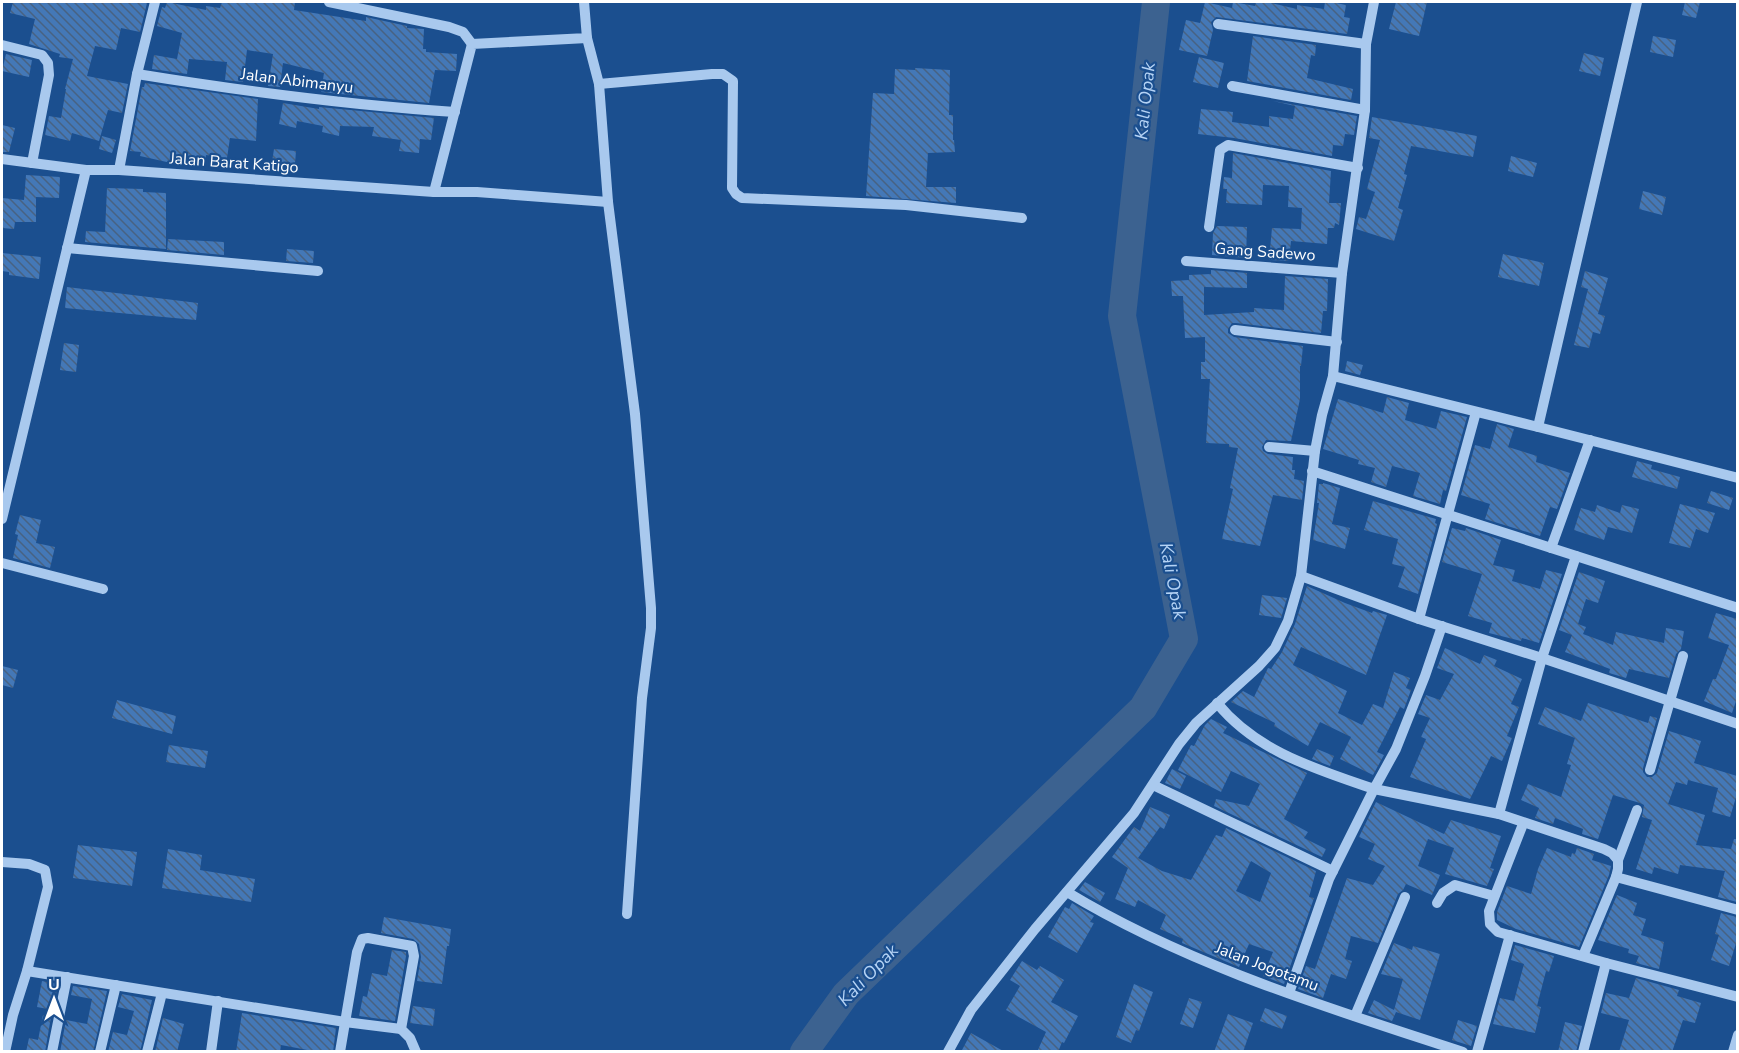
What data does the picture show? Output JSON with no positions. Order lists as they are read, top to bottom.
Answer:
{
  "streets": {
    "street": [
      "Jalan Abimanyu",
      "Jalan Barat Katigo",
      "Gang Sadewo",
      "Jalan Jogotamu"
    ]
  },
  "water": ["Kali Opak"],
  "north": "top"
}
